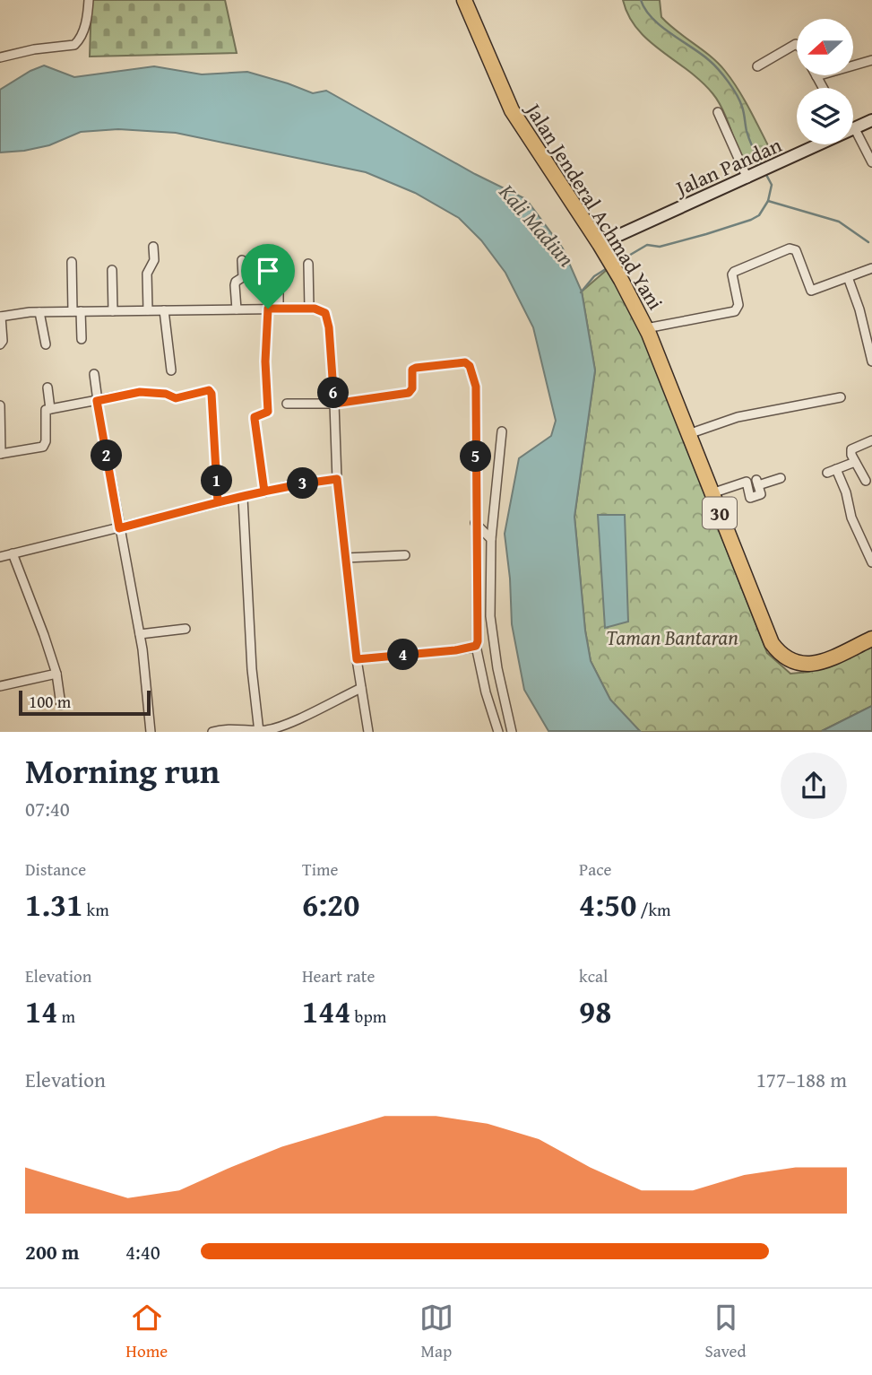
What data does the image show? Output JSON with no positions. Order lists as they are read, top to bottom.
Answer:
{
  "streets": {
    "highway": ["Jalan Jenderal Achmad Yani", "30"],
    "street": ["Jalan Pandan"]
  },
  "crossings": [
    ["Jalan Pandan", "Jalan Jenderal Achmad Yani"]
  ],
  "water": ["Kali Madiun"],
  "parks": ["Taman Bantaran"],
  "scale_bar": "100 m",
  "north": "left",
  "page": {
    "pins": [
      "6",
      "2",
      "5",
      "1",
      "3",
      "4"
    ],
    "scale": "100 m",
    "heading": ["Morning run", "07:40"],
    "stats": [
      ["Distance", "1.31 km"],
      ["Time", "6:20"],
      ["Pace", "4:50 /km"],
      ["Elevation", "14 m"],
      ["Heart rate", "144 bpm"],
      ["kcal", "98"]
    ],
    "chart": ["Elevation", "177–188 m"],
    "list": [
      {
        "name": "200 m",
        "note": "4:40"
      }
    ],
    "tabs": ["Home", "Map", "Saved"]
  }
}
